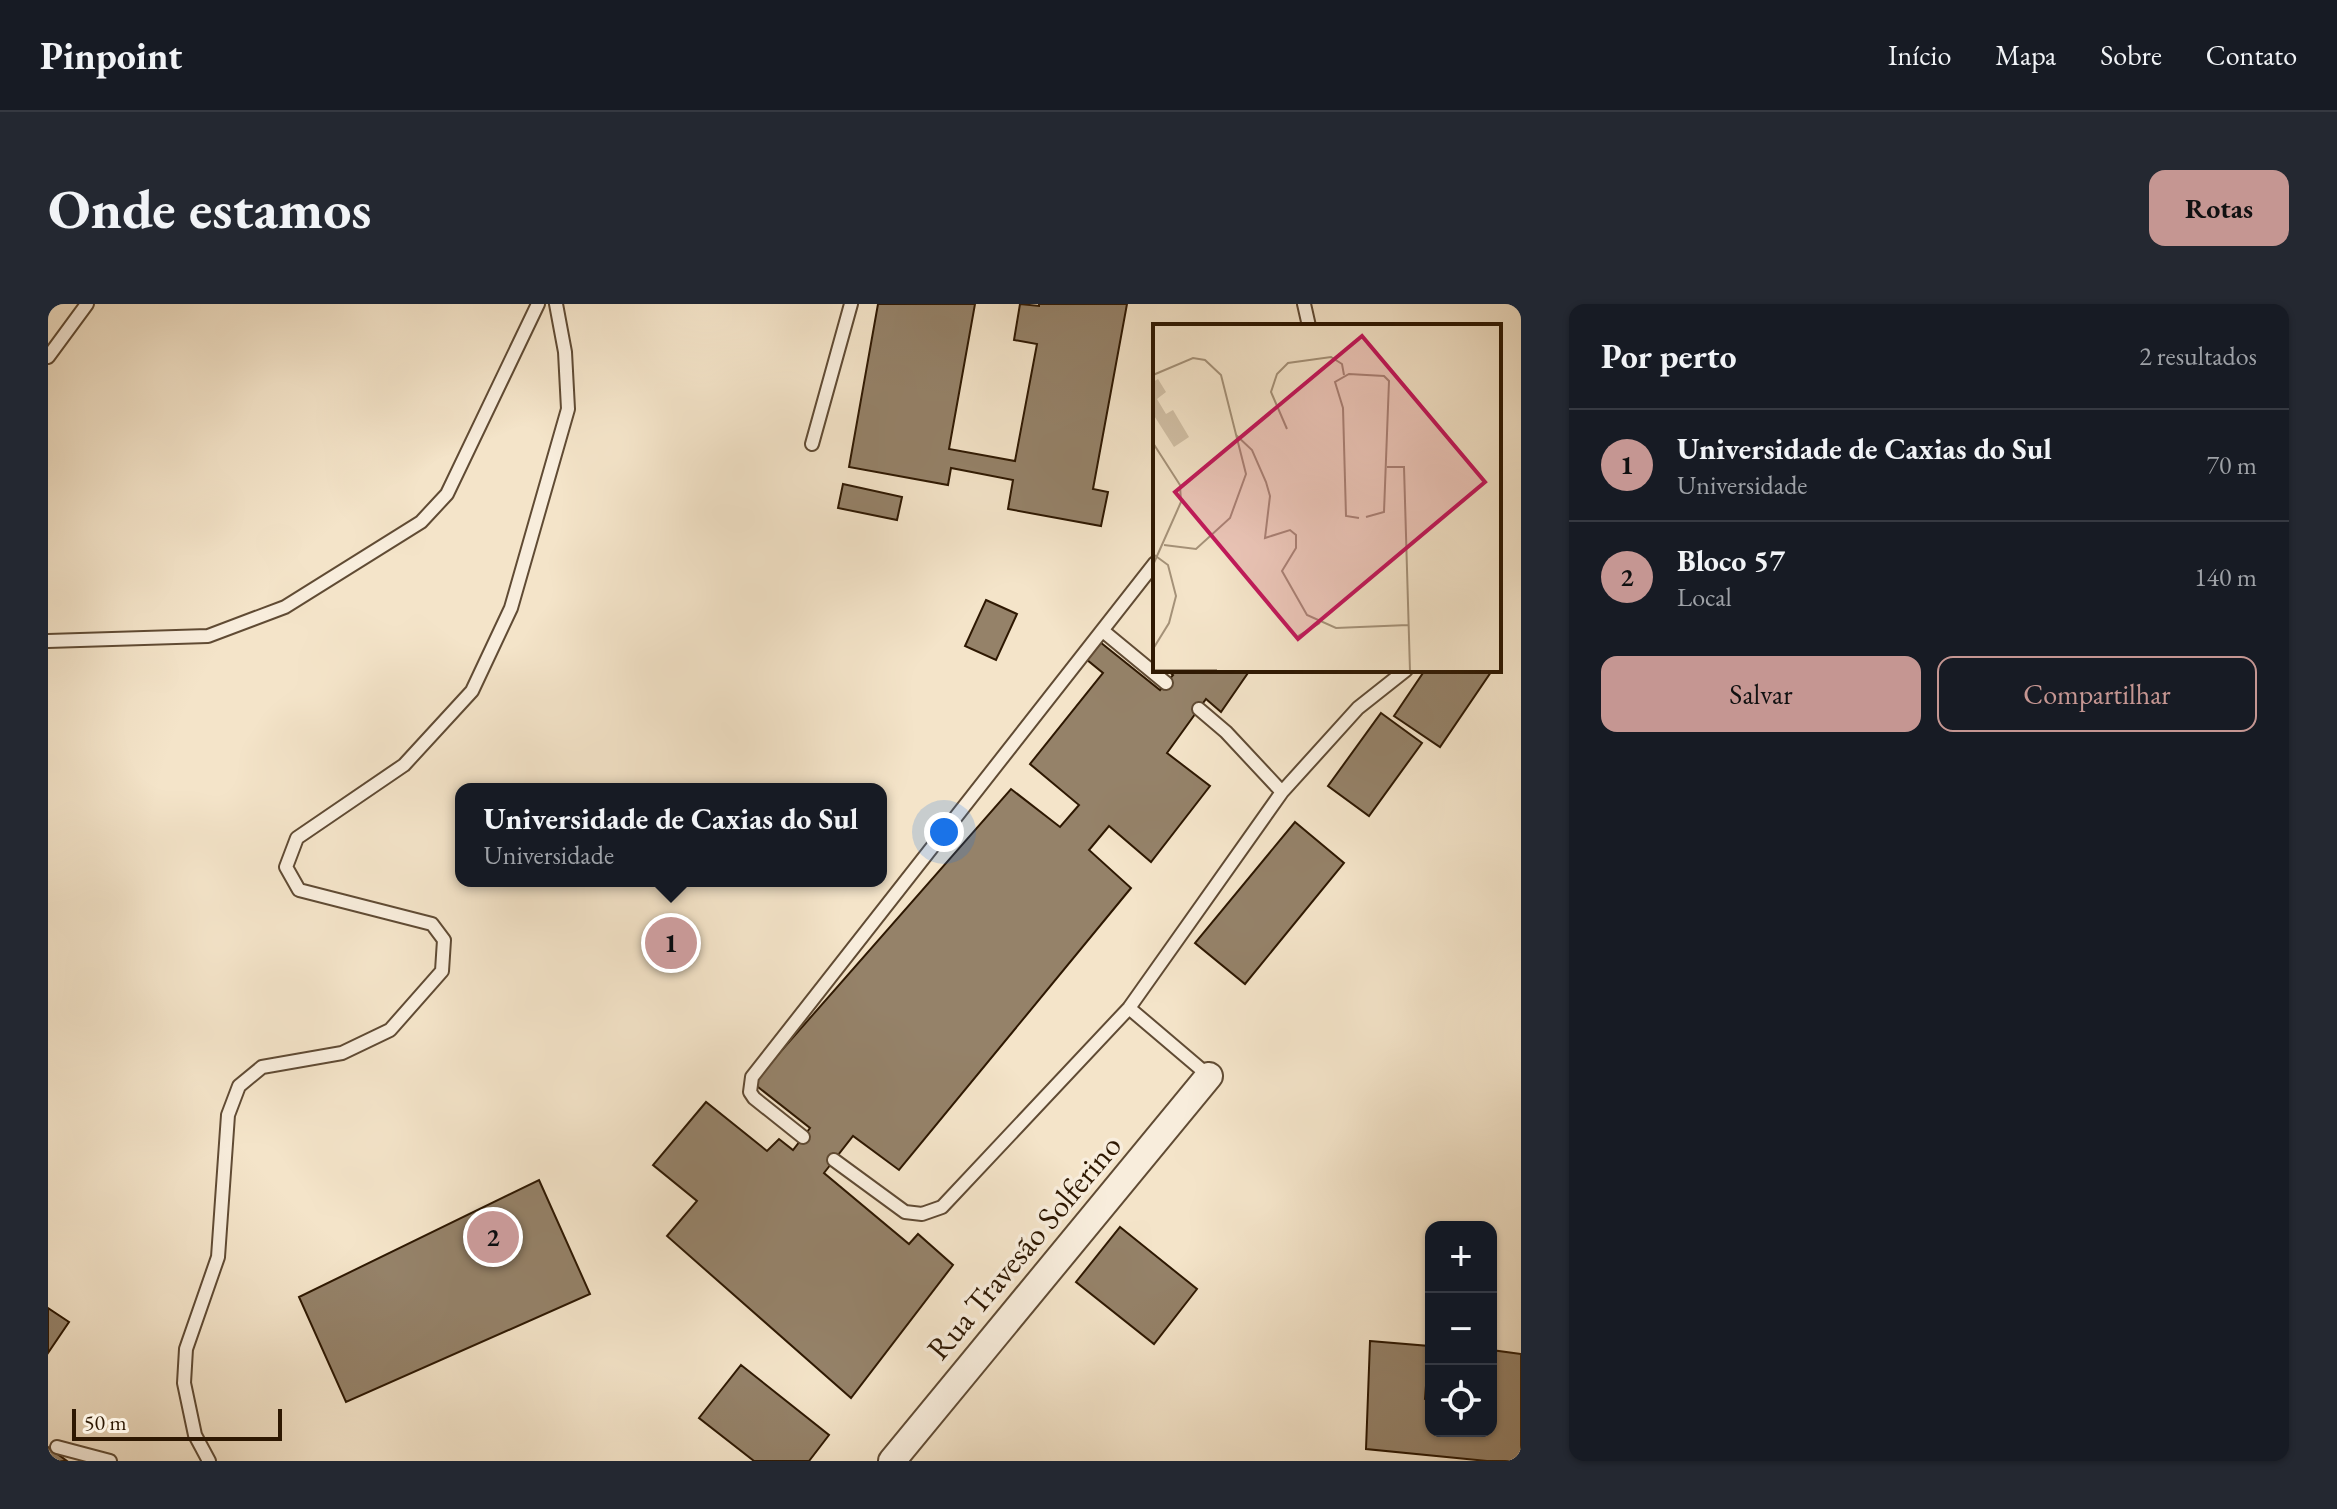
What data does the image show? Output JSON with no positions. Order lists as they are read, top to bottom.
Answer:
{
  "streets": {
    "street": ["Rua Travesão Solferino"]
  },
  "scale_bar": "50 m",
  "page": {
    "header": "Pinpoint",
    "nav": [
      "Início",
      "Mapa",
      "Sobre",
      "Contato"
    ],
    "buttons": [
      "Rotas",
      ["Salvar", "Compartilhar"]
    ],
    "title": "Onde estamos",
    "heading": ["Por perto", "2 resultados"],
    "list": [
      {
        "mark": "1",
        "name": "Universidade de Caxias do Sul",
        "note": "Universidade",
        "value": "70 m"
      },
      {
        "mark": "2",
        "name": "Bloco 57",
        "note": "Local",
        "value": "140 m"
      }
    ],
    "popup": ["Universidade de Caxias do Sul", "Universidade"],
    "pins": ["1", "2"],
    "map_buttons": ["+", "−"],
    "scale": "50 m"
  }
}
